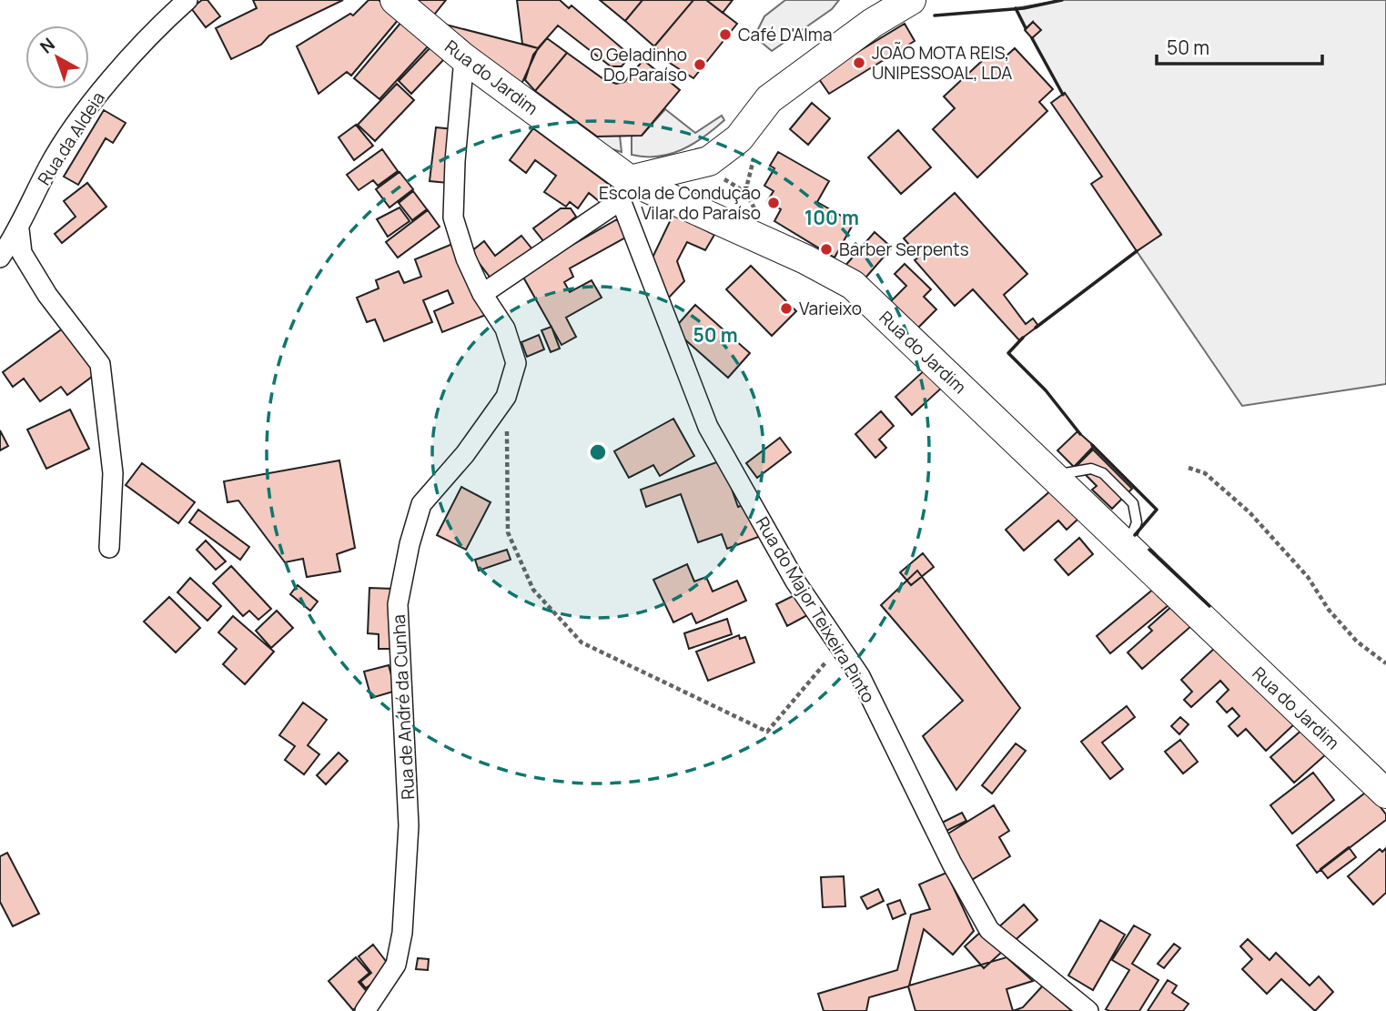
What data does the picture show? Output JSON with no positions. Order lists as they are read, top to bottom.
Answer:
{
  "streets": {
    "main road": ["Rua do Jardim"],
    "street": ["Rua da Aldeia", "Rua do Major Teixeira Pinto", "Rua de André da Cunha"]
  },
  "crossings": [
    ["Rua do Jardim", "Rua do Major Teixeira Pinto"],
    ["Rua do Jardim", "Rua de André da Cunha"]
  ],
  "places": [
    "Café D'Alma",
    "JOÃO MOTA REIS, UNIPESSOAL, LDA",
    "O Geladinho Do Paraíso",
    "Escola de Condução Vilar do Paraíso",
    "Barber Serpents",
    "Varieixo"
  ],
  "scale_bar": "50 m",
  "north": "top left",
  "rings": ["100 m", "50 m"]
}
